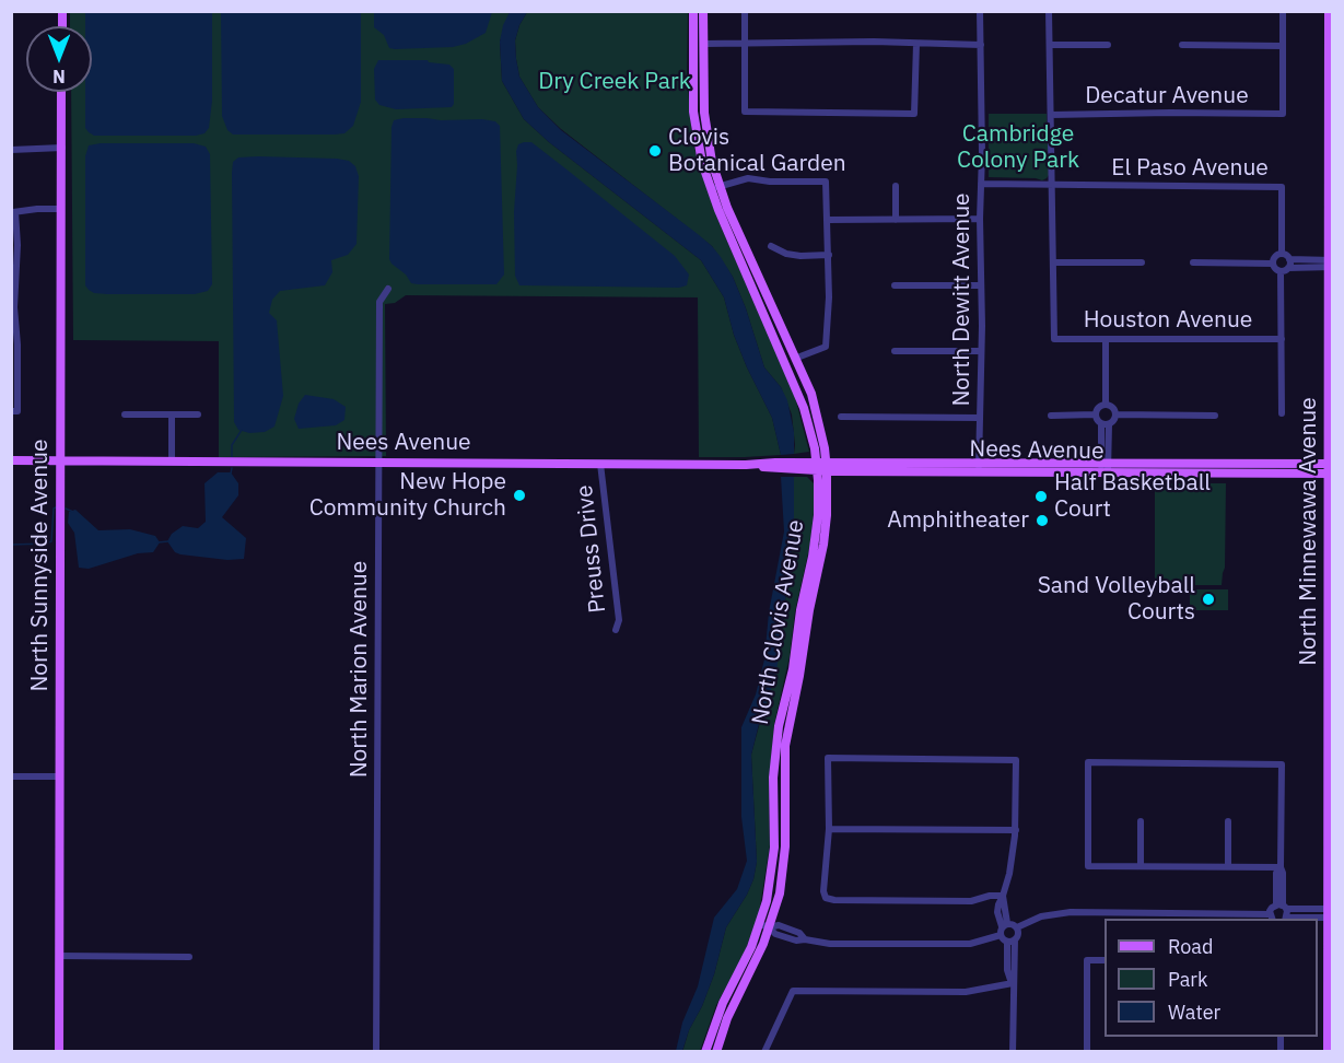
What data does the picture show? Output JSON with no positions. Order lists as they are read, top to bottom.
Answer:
{
  "streets": {
    "main road": [
      "Nees Avenue",
      "North Minnewawa Avenue",
      "North Sunnyside Avenue",
      "North Clovis Avenue"
    ],
    "street": [
      "Decatur Avenue",
      "El Paso Avenue",
      "North Dewitt Avenue",
      "Houston Avenue",
      "Preuss Drive",
      "North Marion Avenue"
    ]
  },
  "crossings": [
    ["El Paso Avenue", "North Dewitt Avenue"],
    ["North Dewitt Avenue", "Nees Avenue"],
    ["Nees Avenue", "North Minnewawa Avenue"],
    ["Nees Avenue", "Preuss Drive"],
    ["Nees Avenue", "North Sunnyside Avenue"],
    ["Nees Avenue", "North Clovis Avenue"],
    ["Nees Avenue", "North Marion Avenue"]
  ],
  "parks": ["Dry Creek Park", "Cambridge Colony Park"],
  "places": [
    "Clovis Botanical Garden",
    "New Hope Community Church",
    "Half Basketball Court",
    "Amphitheater",
    "Sand Volleyball Courts"
  ],
  "legend": ["Road", "Park", "Water"],
  "north": "bottom"
}
